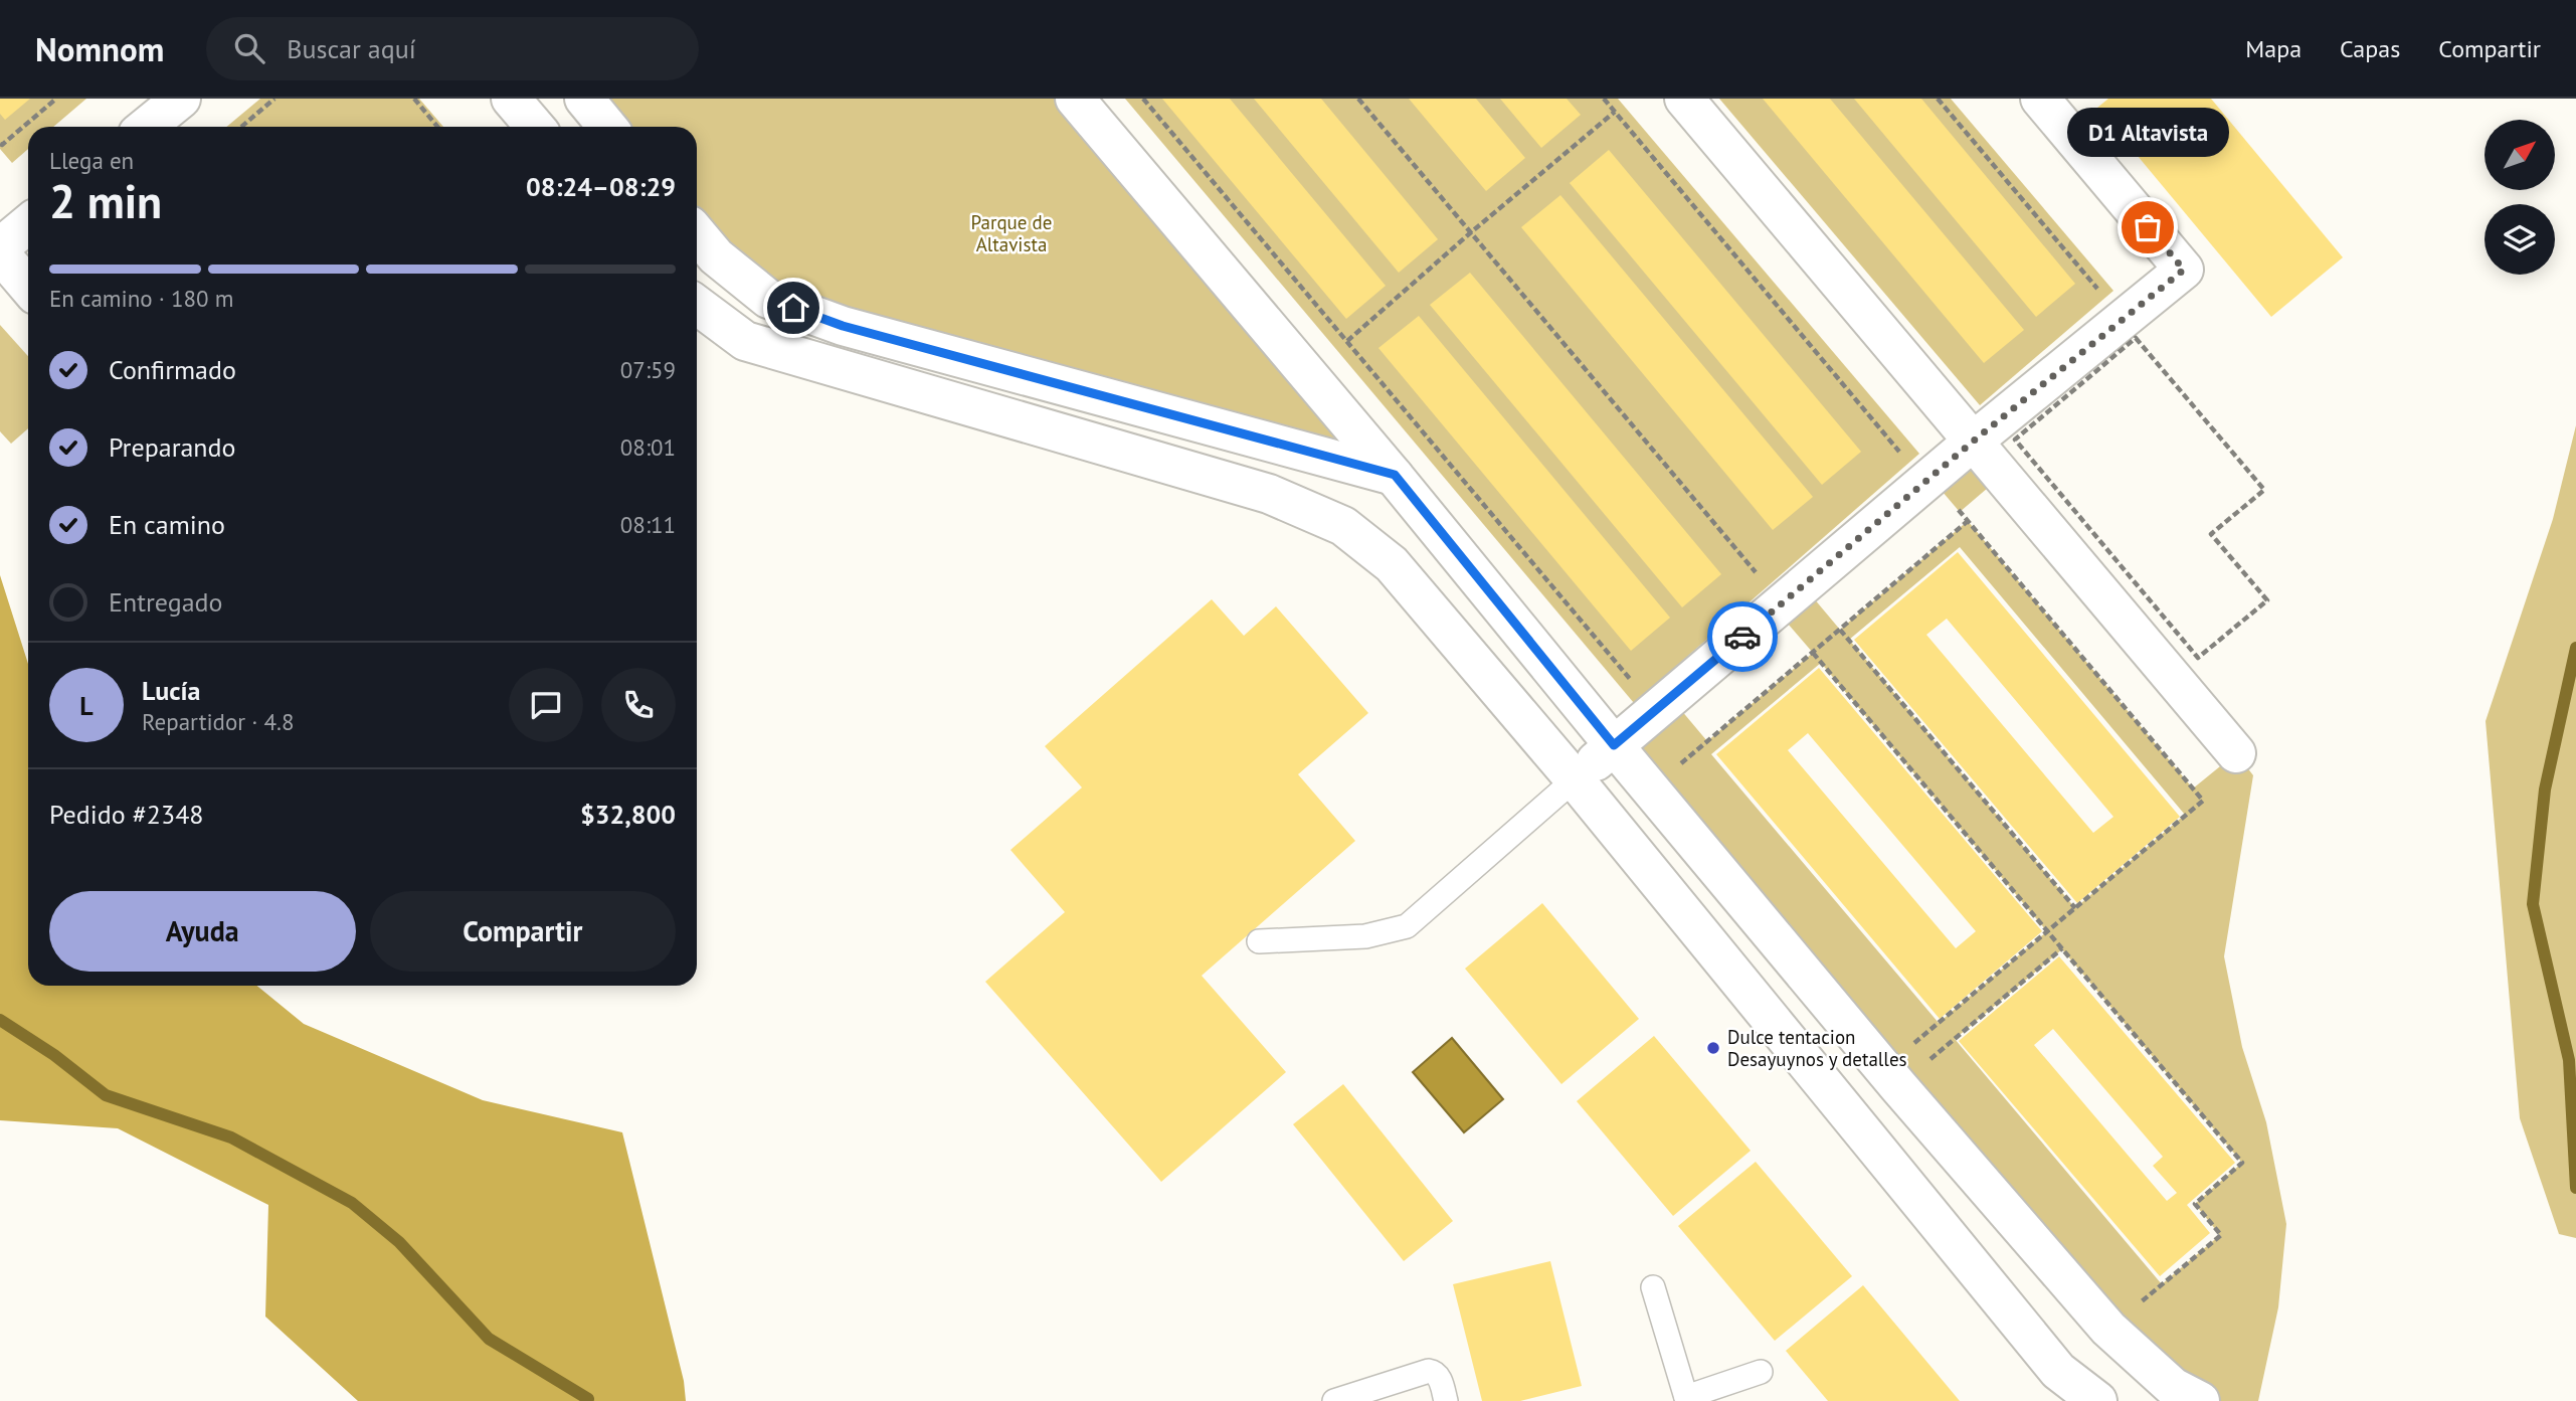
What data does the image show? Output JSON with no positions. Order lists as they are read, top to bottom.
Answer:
{
  "parks": ["Parque de Altavista"],
  "places": ["D1 Altavista", "Dulce tentacion Desayuynos y detalles"],
  "north": "top right",
  "page": {
    "header": "Nomnom",
    "search": "Buscar aquí",
    "nav": ["Mapa", "Capas", "Compartir"],
    "bubble": "D1 Altavista",
    "heading": ["2 min", "Llega en", "08:24–08:29"],
    "panel": [
      "Lucía",
      "Repartidor · 4.8",
      "Pedido #2348",
      "$32,800"
    ],
    "bar": "En camino · 180 m",
    "list": [
      ["Confirmado", "07:59"],
      ["Preparando", "08:01"],
      ["En camino", "08:11"],
      "Entregado"
    ],
    "round": "L",
    "buttons": ["Ayuda", "Compartir"]
  }
}
